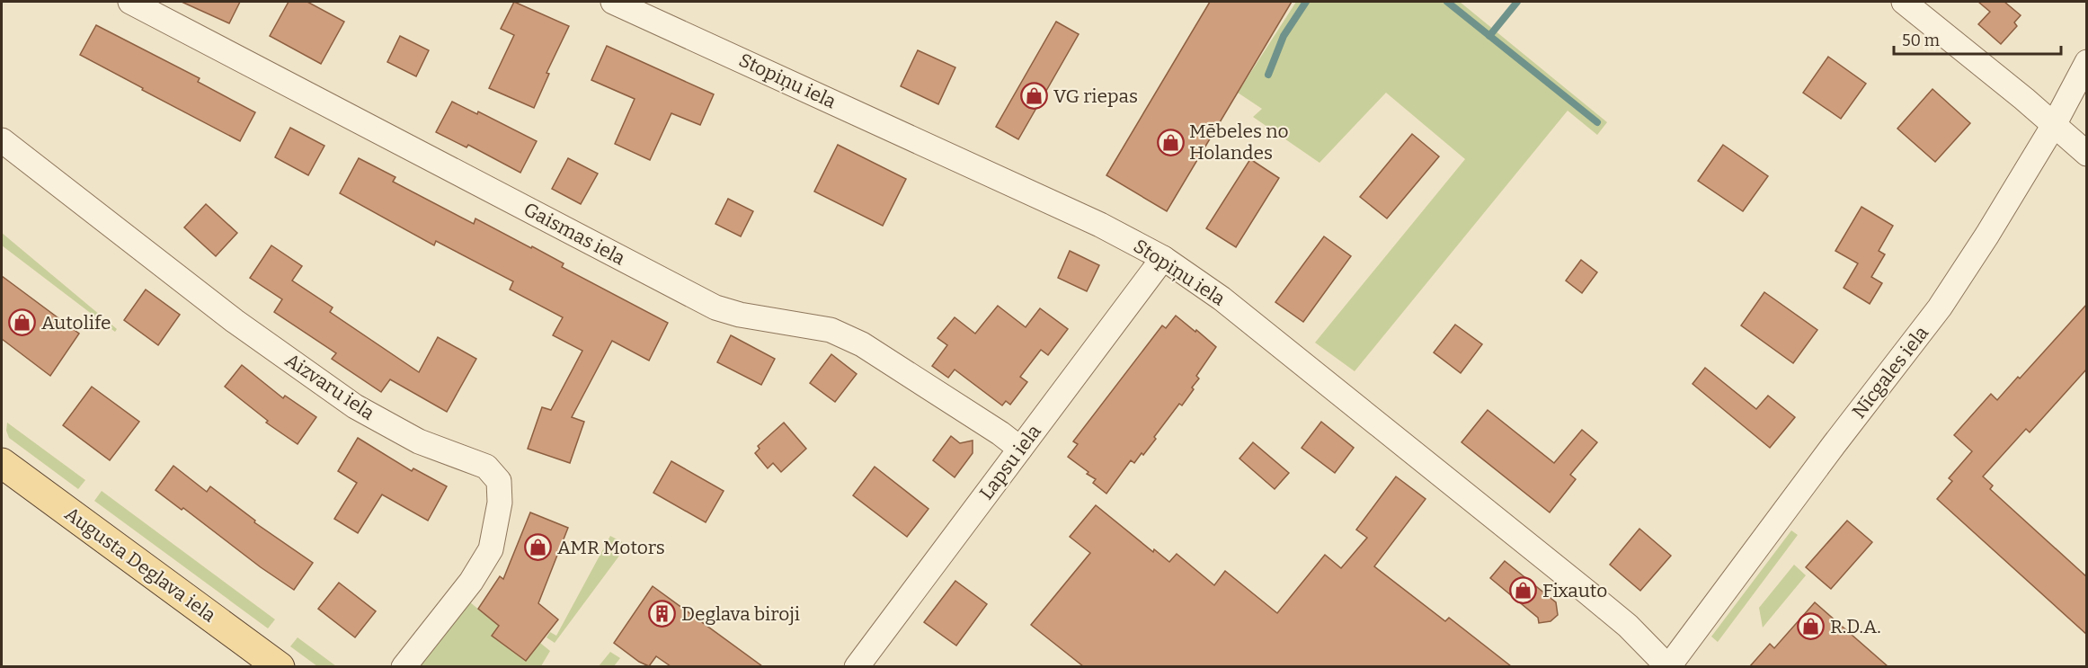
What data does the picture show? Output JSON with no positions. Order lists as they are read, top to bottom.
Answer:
{
  "streets": {
    "main road": ["Augusta Deglava iela"],
    "street": [
      "Stopiņu iela",
      "Gaismas iela",
      "Nīcgales iela",
      "Aizvaru iela",
      "Lapsu iela"
    ]
  },
  "crossings": [
    ["Stopiņu iela", "Nīcgales iela"],
    ["Stopiņu iela", "Lapsu iela"],
    ["Gaismas iela", "Lapsu iela"]
  ],
  "places": {
    "shop": [
      "VG riepas",
      "Mēbeles no Holandes",
      "Autolife",
      "AMR Motors",
      "Fixauto",
      "R.D.A."
    ],
    "building": ["Deglava biroji"]
  },
  "scale_bar": "50 m"
}
